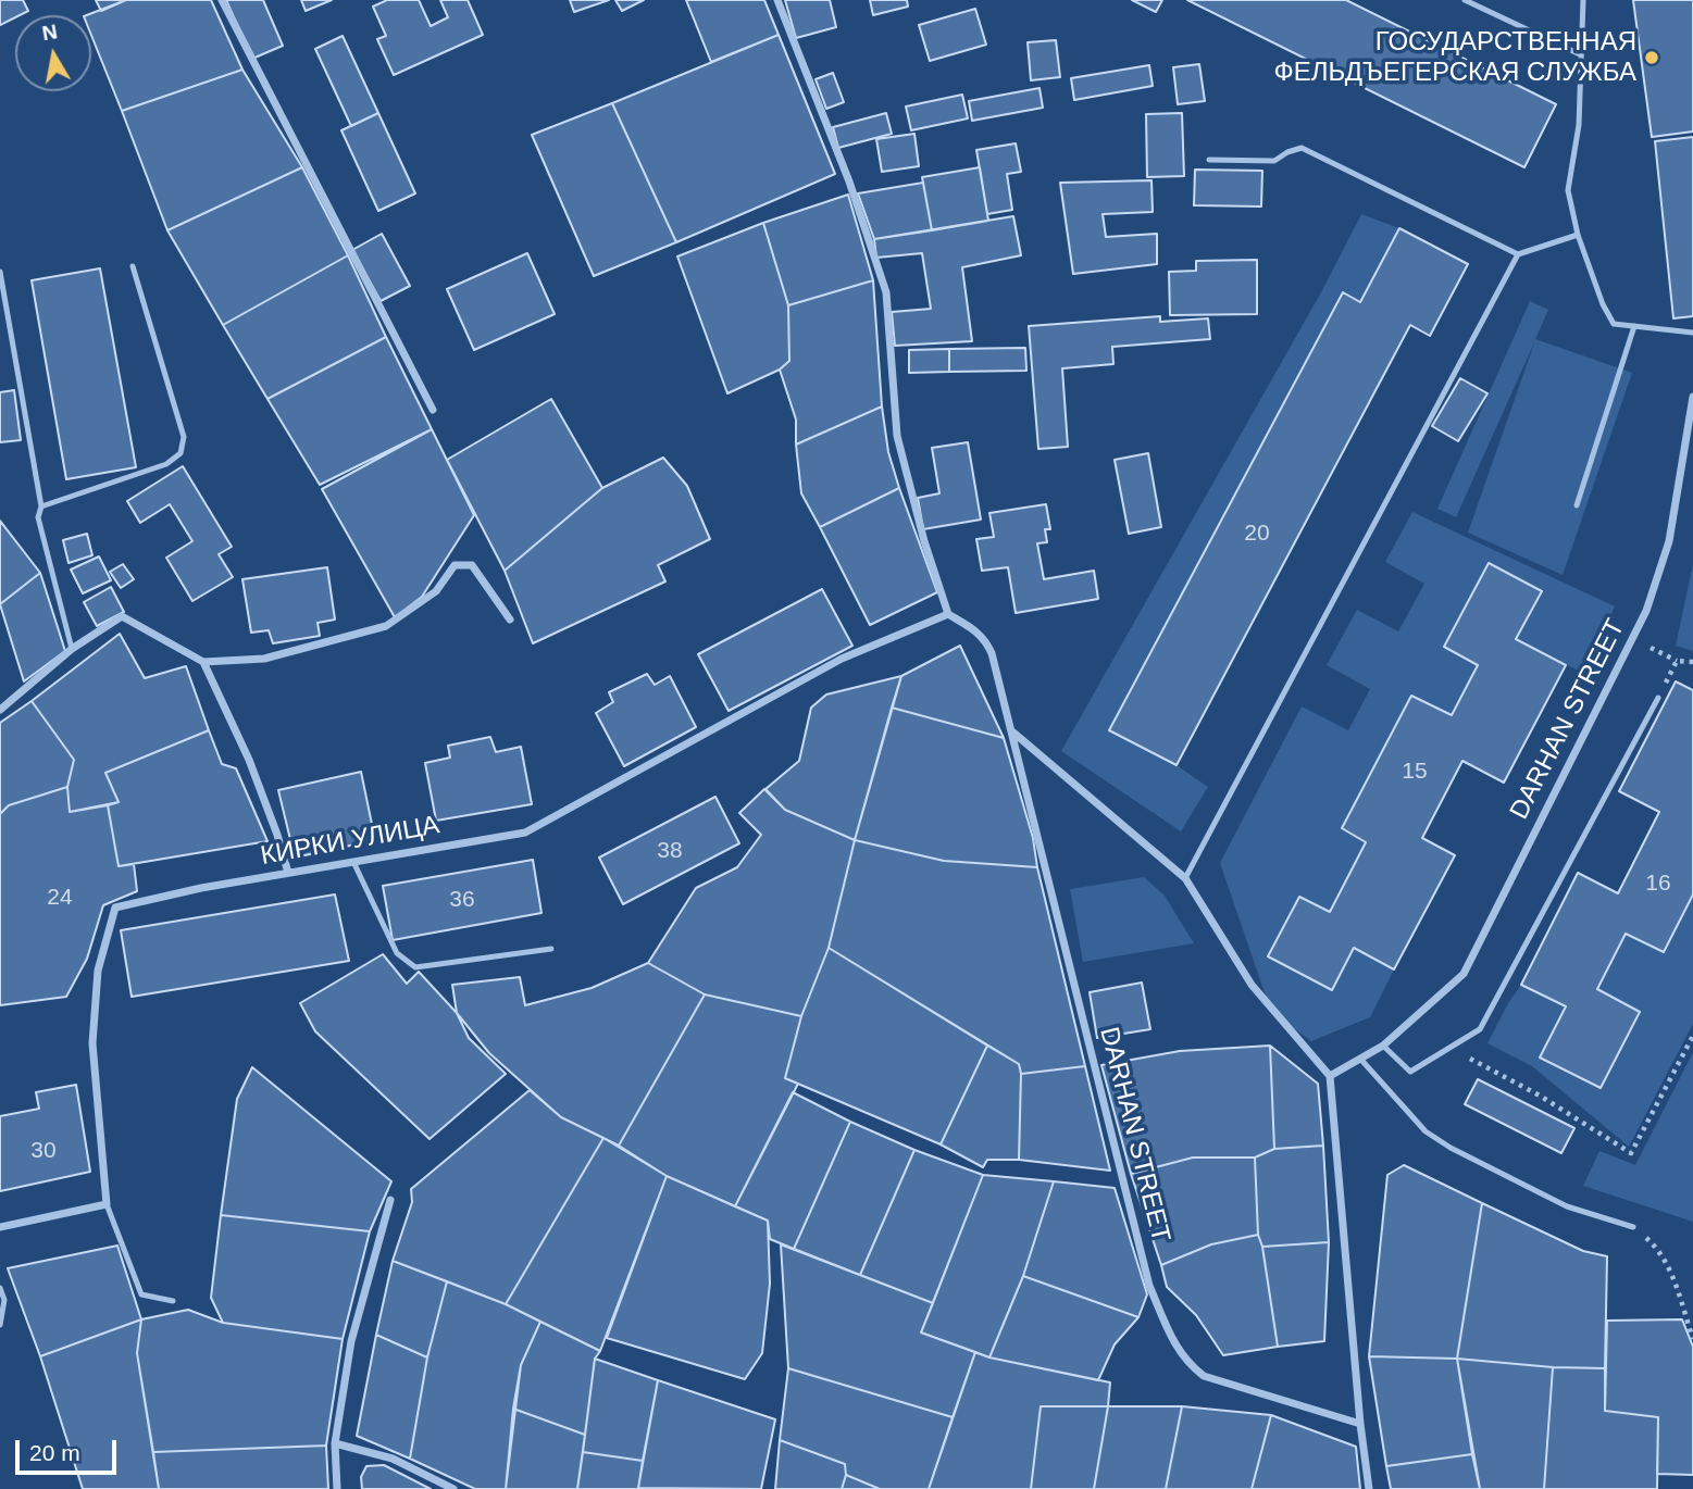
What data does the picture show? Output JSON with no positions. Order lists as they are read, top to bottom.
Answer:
{
  "streets": {
    "street": ["DARHAN STREET", "КИРКИ УЛИЦА"]
  },
  "crossings": [
    ["DARHAN STREET", "КИРКИ УЛИЦА"]
  ],
  "places": ["ГОСУДАРСТВЕННАЯ ФЕЛЬДЪЕГЕРСКАЯ СЛУЖБА"],
  "house_numbers": [
    "20",
    "15",
    "38",
    "16",
    "24",
    "36",
    "30"
  ],
  "scale_bar": "20 m",
  "north": "top"
}
